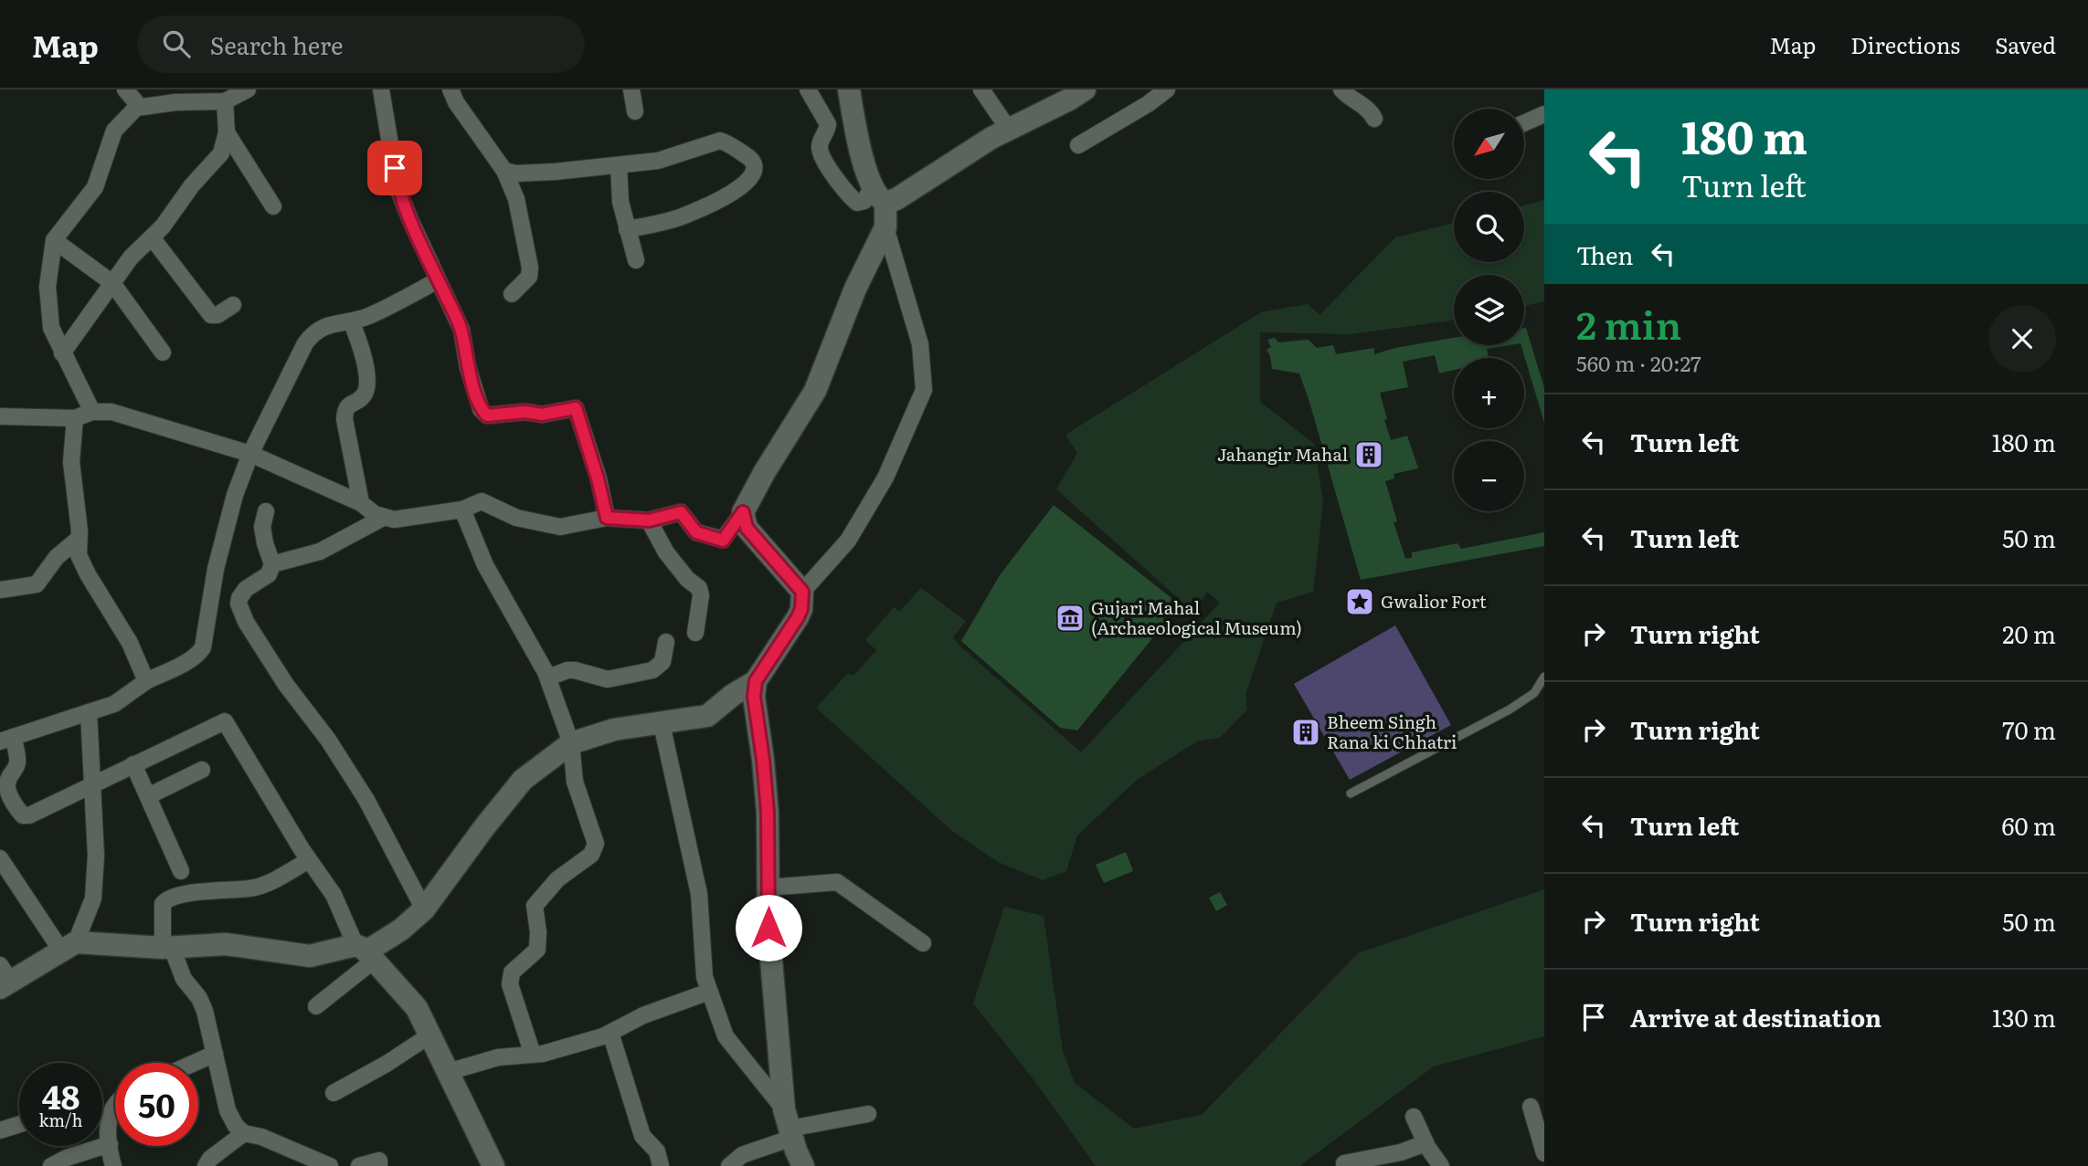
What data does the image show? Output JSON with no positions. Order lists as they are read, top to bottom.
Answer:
{
  "places": {
    "building": ["Jahangir Mahal", "Bheem Singh Rana ki Chhatri"],
    "place": ["Gwalior Fort"],
    "museum": ["Gujari Mahal (Archaeological Museum)"]
  },
  "north": "bottom left",
  "page": {
    "header": "Map",
    "search": "Search here",
    "nav": ["Map", "Directions", "Saved"],
    "turn": ["180 m", "Turn left"],
    "map_buttons": ["+", "−"],
    "then": "Then",
    "heading": ["2 min", "560 m · 20:27"],
    "list": [
      {
        "name": "Turn left",
        "value": "180 m"
      },
      {
        "name": "Turn left",
        "value": "50 m"
      },
      {
        "name": "Turn right",
        "value": "20 m"
      },
      {
        "name": "Turn right",
        "value": "70 m"
      },
      {
        "name": "Turn left",
        "value": "60 m"
      },
      {
        "name": "Turn right",
        "value": "50 m"
      },
      {
        "name": "Arrive at destination",
        "value": "130 m"
      }
    ],
    "speed": "48 km/h",
    "limit": "50"
  }
}
